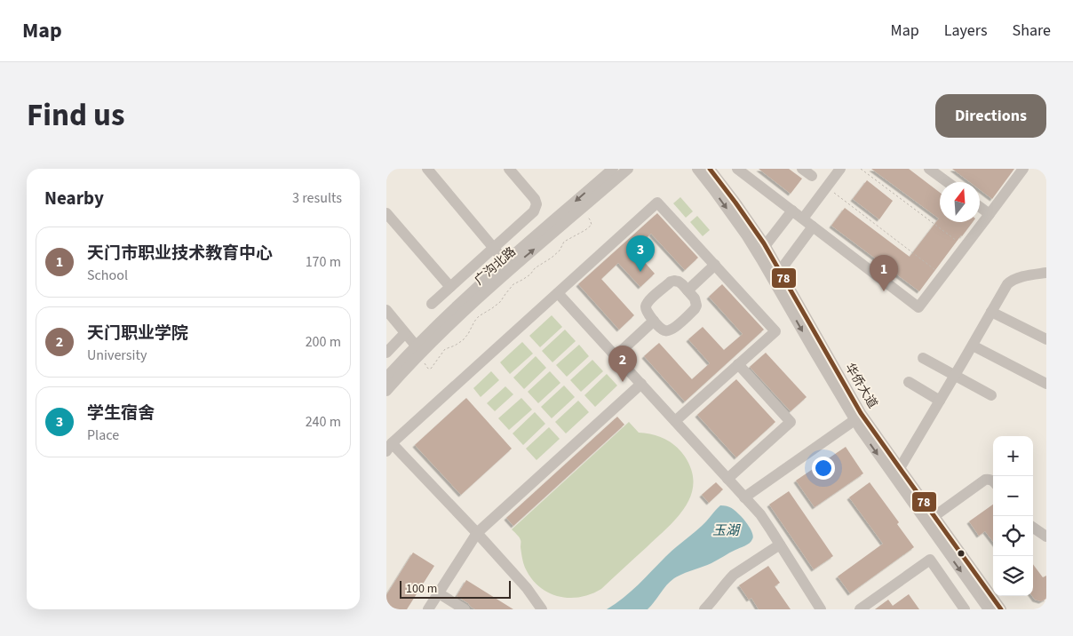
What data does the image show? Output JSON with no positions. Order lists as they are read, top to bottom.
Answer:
{
  "streets": {
    "street": ["广沟北路", "华侨大道"]
  },
  "water": ["玉湖"],
  "lines": ["transit line 78"],
  "scale_bar": "100 m",
  "north": "top",
  "page": {
    "header": "Map",
    "nav": ["Map", "Layers", "Share"],
    "title": "Find us",
    "buttons": "Directions",
    "heading": ["Nearby", "3 results"],
    "list": [
      {
        "mark": "1",
        "name": "天门市职业技术教育中心",
        "note": "School",
        "value": "170 m"
      },
      {
        "mark": "2",
        "name": "天门职业学院",
        "note": "University",
        "value": "200 m"
      },
      {
        "mark": "3",
        "name": "学生宿舍",
        "note": "Place",
        "value": "240 m"
      }
    ],
    "pins": ["3", "1", "2"],
    "map_buttons": ["+", "−"],
    "scale": "100 m"
  }
}
